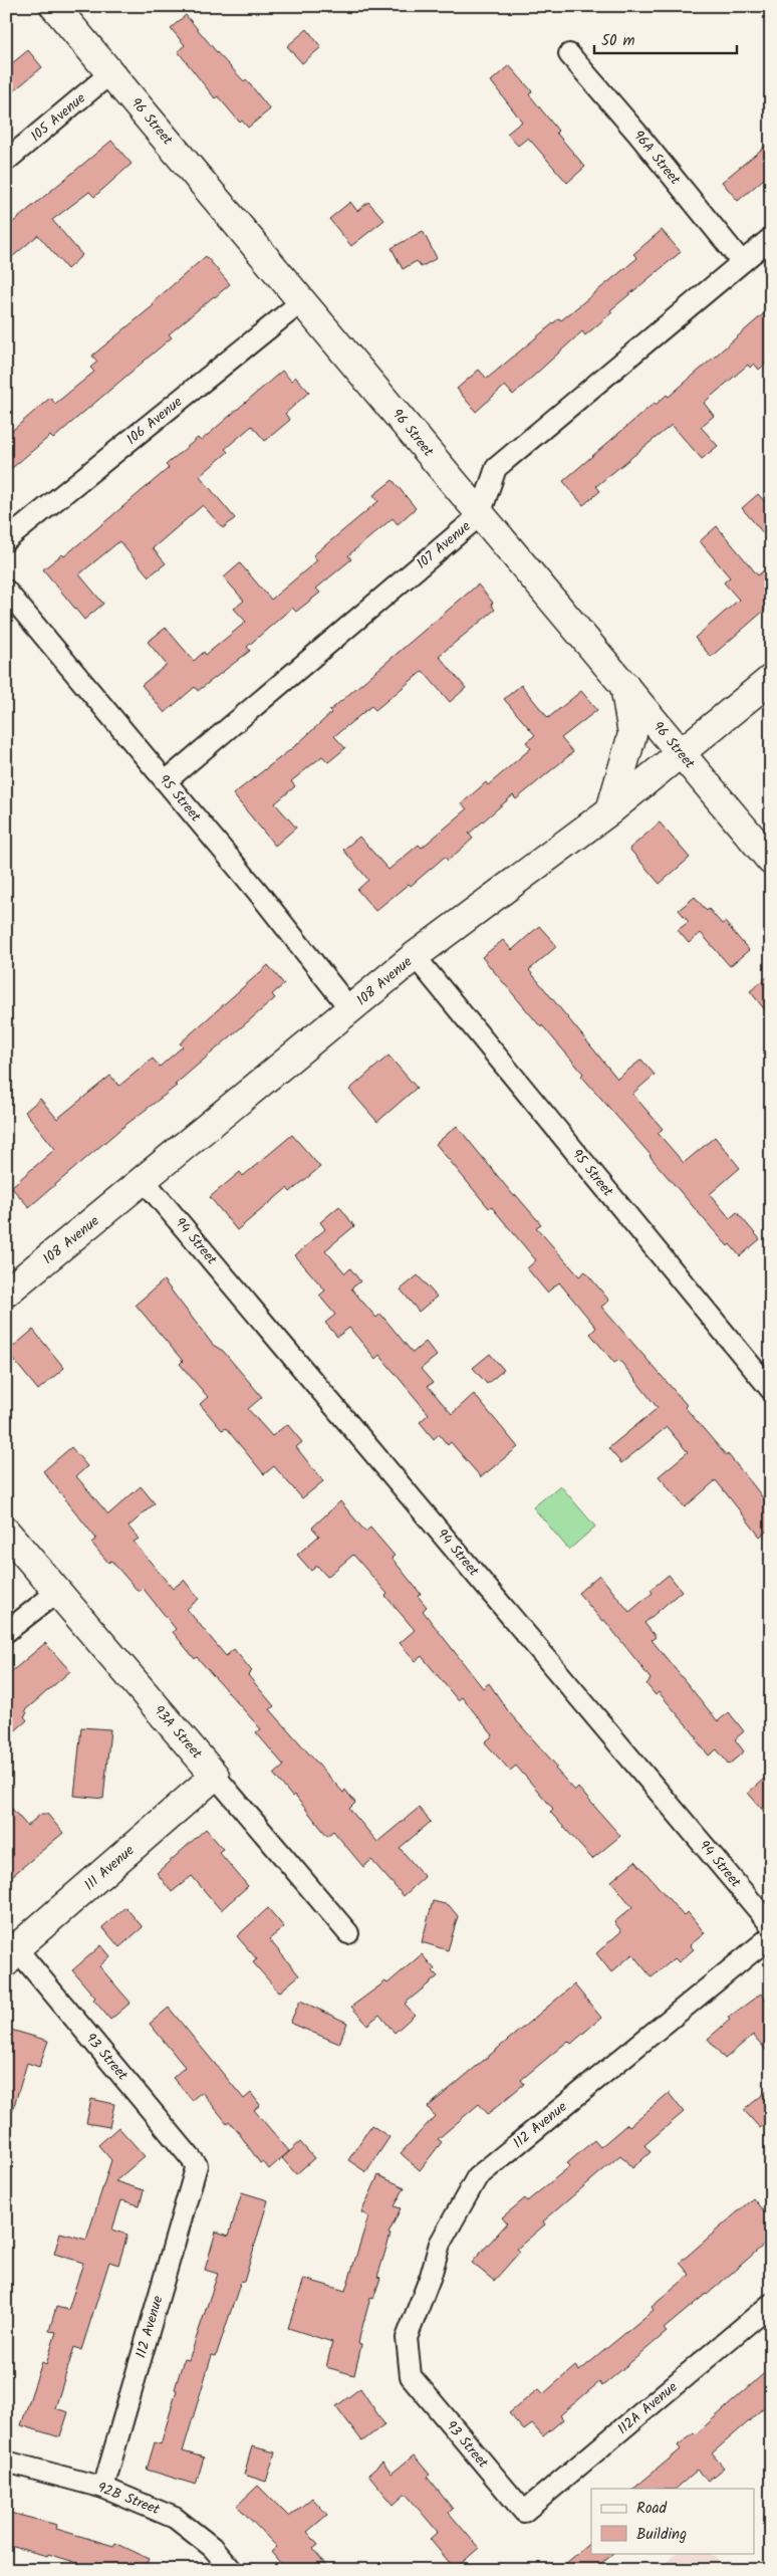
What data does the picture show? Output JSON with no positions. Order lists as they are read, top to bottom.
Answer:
{
  "streets": {
    "street": [
      "105 Avenue",
      "96 Street",
      "96A Street",
      "106 Avenue",
      "107 Avenue",
      "95 Street",
      "108 Avenue",
      "94 Street",
      "93A Street",
      "111 Avenue",
      "93 Street",
      "112 Avenue",
      "112A Avenue",
      "92B Street"
    ]
  },
  "crossings": [
    ["105 Avenue", "96 Street"],
    ["96 Street", "106 Avenue"],
    ["96 Street", "107 Avenue"],
    ["96 Street", "108 Avenue"],
    ["96A Street", "107 Avenue"],
    ["107 Avenue", "95 Street"],
    ["95 Street", "108 Avenue"],
    ["108 Avenue", "94 Street"],
    ["93A Street", "111 Avenue"],
    ["111 Avenue", "93 Street"],
    ["93 Street", "112 Avenue"],
    ["93 Street", "112A Avenue"],
    ["112 Avenue", "92B Street"]
  ],
  "legend": ["Road", "Building"],
  "scale_bar": "50 m"
}
